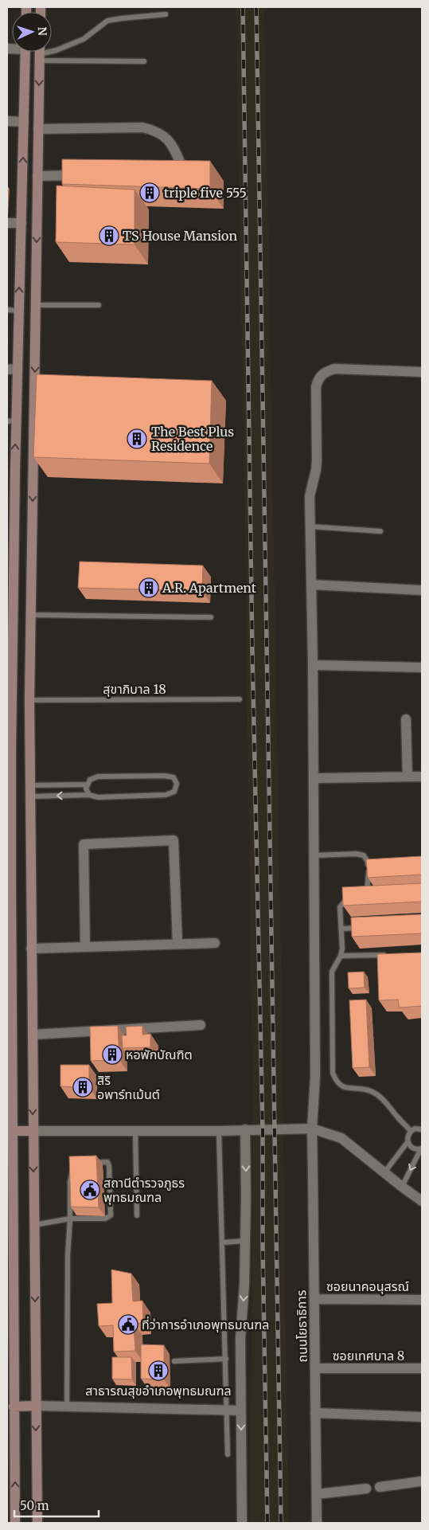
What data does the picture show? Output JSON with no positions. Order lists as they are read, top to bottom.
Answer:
{
  "streets": {
    "street": ["ซอยนาคอนุสรณ์", "ถนนโยธาธิการ", "ซอยเทศบาล 8"],
    "lane": ["สุขาภิบาล 18"]
  },
  "crossings": [
    ["ซอยนาคอนุสรณ์", "ถนนโยธาธิการ"],
    ["ถนนโยธาธิการ", "ซอยเทศบาล 8"]
  ],
  "places": {
    "building": [
      "triple five 555",
      "TS House Mansion",
      "The Best Plus Residence",
      "A.R. Apartment",
      "หอพักบัณฑิต",
      "สิริ อพาร์ทเม้นต์",
      "สาธารณสุขอำเภอพุทธมณฑล"
    ],
    "public building": ["สถานีตำรวจภูธร พุทธมณฑล", "ที่ว่าการอำเภอพุทธมณฑล"]
  },
  "scale_bar": "50 m",
  "north": "right"
}
